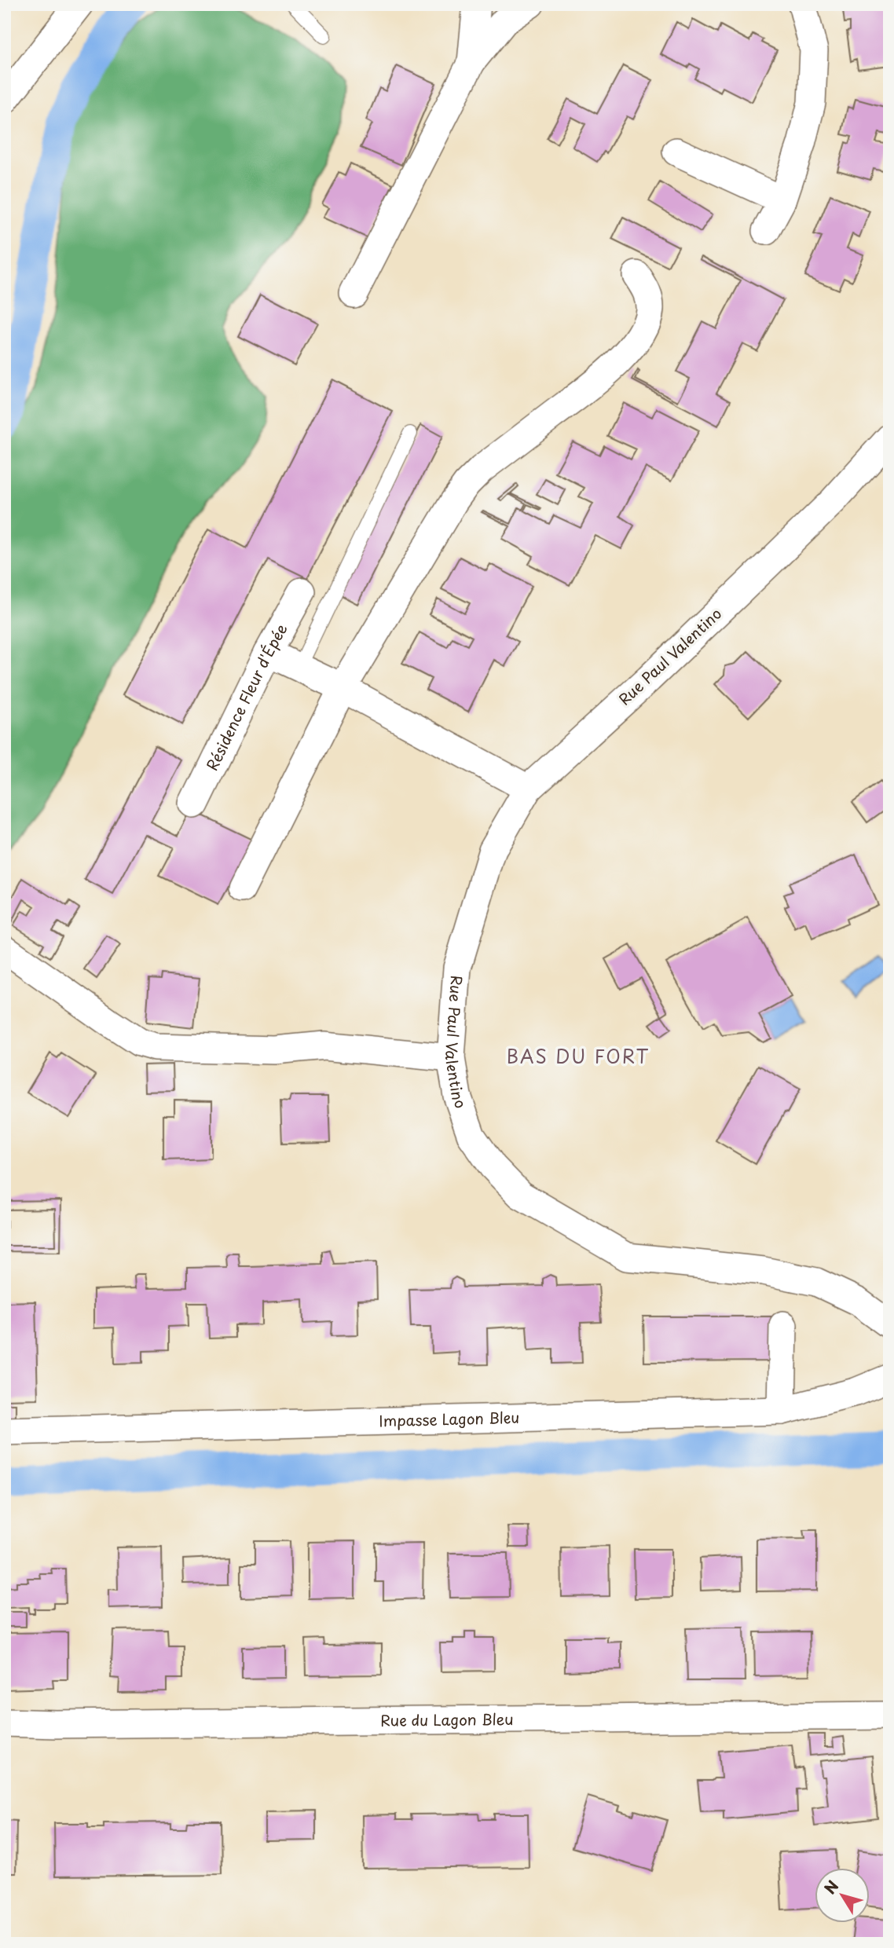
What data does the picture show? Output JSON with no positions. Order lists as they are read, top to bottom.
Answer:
{
  "streets": {
    "street": [
      "Rue Paul Valentino",
      "Résidence Fleur d'Épée",
      "Impasse Lagon Bleu",
      "Rue du Lagon Bleu"
    ]
  },
  "districts": ["BAS DU FORT"],
  "north": "top left"
}
